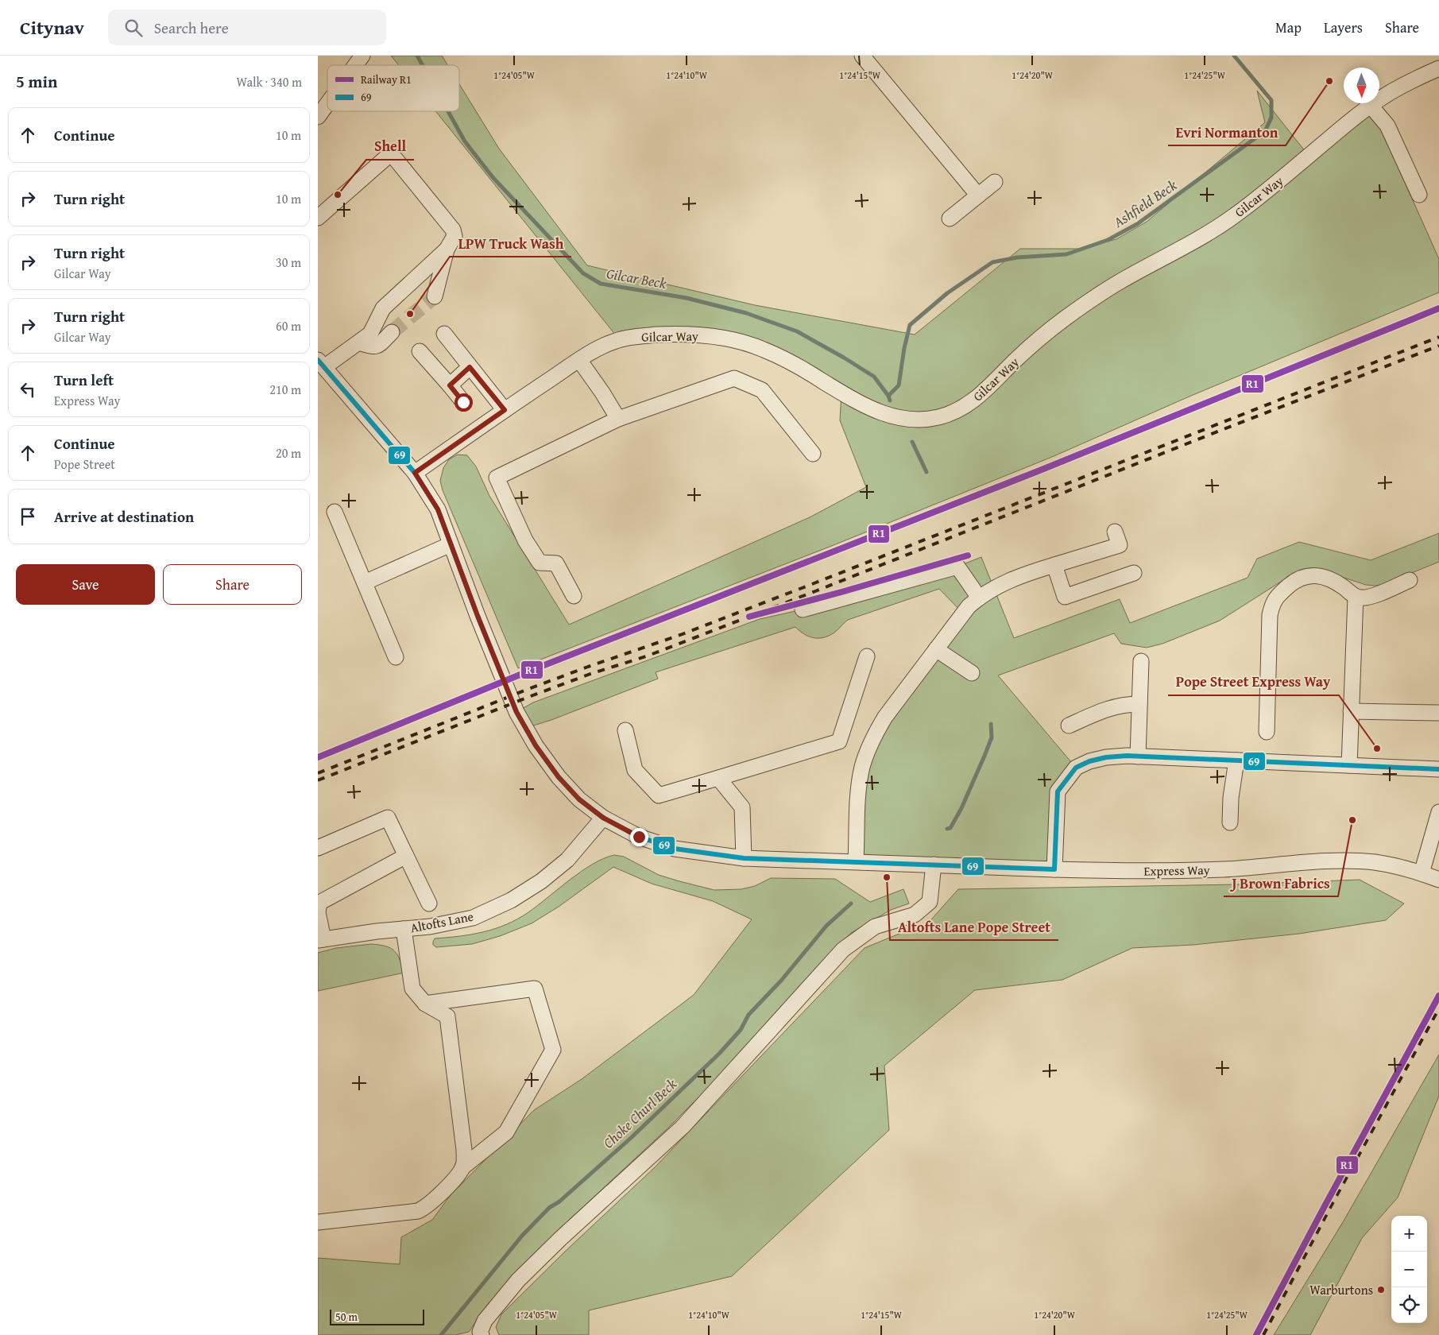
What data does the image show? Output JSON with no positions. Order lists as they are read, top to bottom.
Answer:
{
  "streets": {
    "street": ["Gilcar Way", "Express Way", "Altofts Lane"]
  },
  "crossings": [
    ["Express Way", "Altofts Lane"]
  ],
  "water": ["Ashfield Beck", "Gilcar Beck", "Choke Churl Beck"],
  "places": [
    "Evri Normanton",
    "Shell",
    "LPW Truck Wash",
    "Pope Street Express Way",
    "J Brown Fabrics",
    "Altofts Lane Pope Street",
    "Warburtons"
  ],
  "lines": ["rail line R1", "transit line 69"],
  "legend": ["Railway R1", "69"],
  "scale_bar": "50 m",
  "north": "bottom",
  "page": {
    "header": "Citynav",
    "search": "Search here",
    "nav": ["Map", "Layers", "Share"],
    "heading": ["5 min", "Walk · 340 m"],
    "list": [
      ["Continue", "10 m"],
      ["Turn right", "10 m"],
      ["Turn right", "Gilcar Way", "30 m"],
      ["Turn right", "Gilcar Way", "60 m"],
      ["Turn left", "Express Way", "210 m"],
      ["Continue", "Pope Street", "20 m"],
      "Arrive at destination"
    ],
    "buttons": ["Save", "Share"],
    "map_buttons": ["+", "−"],
    "scale": "50 m"
  },
  "coordinates": [
    "1°24'05\"W",
    "1°24'10\"W",
    "1°24'15\"W",
    "1°24'20\"W",
    "1°24'25\"W"
  ]
}
